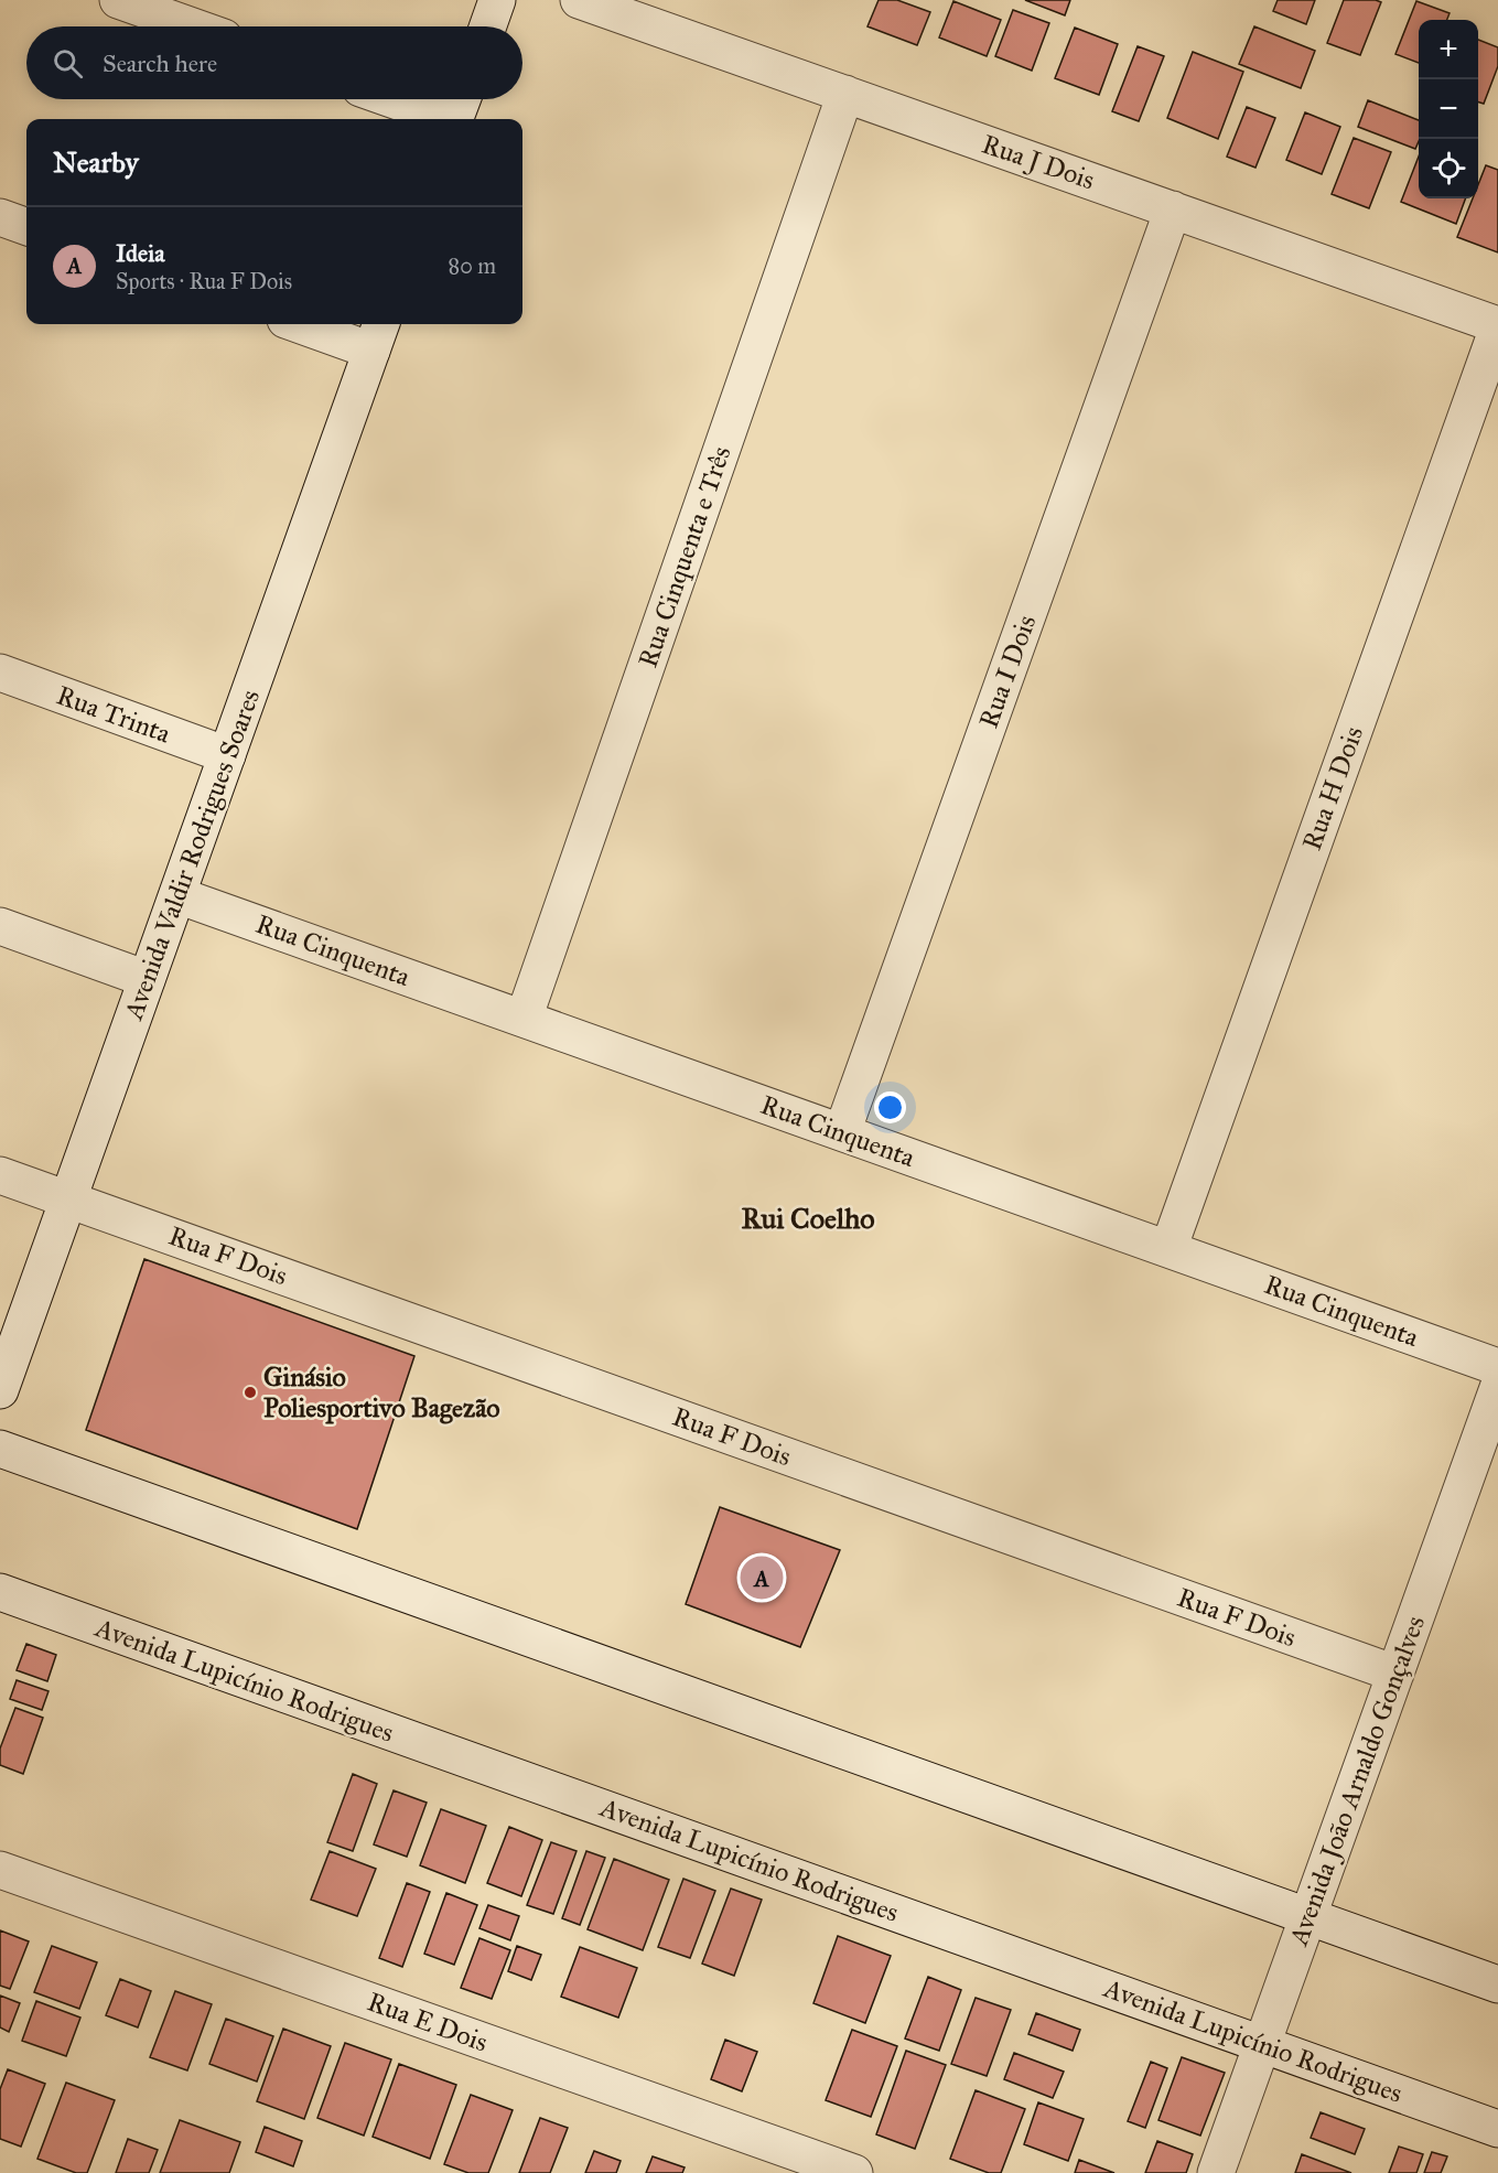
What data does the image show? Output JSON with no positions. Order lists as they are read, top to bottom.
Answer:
{
  "streets": {
    "street": [
      "Rua J Dois",
      "Rua Cinquenta e Três",
      "Rua I Dois",
      "Rua Trinta",
      "Rua H Dois",
      "Avenida Valdir Rodrigues Soares",
      "Rua Cinquenta",
      "Rua F Dois",
      "Avenida Lupicínio Rodrigues",
      "Avenida João Arnaldo Gonçalves",
      "Rua E Dois"
    ]
  },
  "crossings": [
    ["Rua J Dois", "Rua Cinquenta e Três"],
    ["Rua J Dois", "Rua I Dois"],
    ["Rua J Dois", "Rua H Dois"],
    ["Rua Cinquenta e Três", "Rua Cinquenta"],
    ["Rua I Dois", "Rua Cinquenta"],
    ["Rua Trinta", "Avenida Valdir Rodrigues Soares"],
    ["Rua H Dois", "Rua Cinquenta"],
    ["Avenida Valdir Rodrigues Soares", "Rua Cinquenta"],
    ["Avenida Valdir Rodrigues Soares", "Rua F Dois"],
    ["Rua F Dois", "Avenida João Arnaldo Gonçalves"],
    ["Avenida Lupicínio Rodrigues", "Avenida João Arnaldo Gonçalves"]
  ],
  "districts": ["Rui Coelho"],
  "places": ["Ginásio Poliesportivo Bagezão"],
  "page": {
    "map_buttons": ["+", "−"],
    "search": "Search here",
    "heading": "Nearby",
    "list": [
      {
        "mark": "A",
        "name": "Ideia",
        "note": "Sports · Rua F Dois",
        "value": "80 m"
      }
    ],
    "pins": "A"
  }
}
